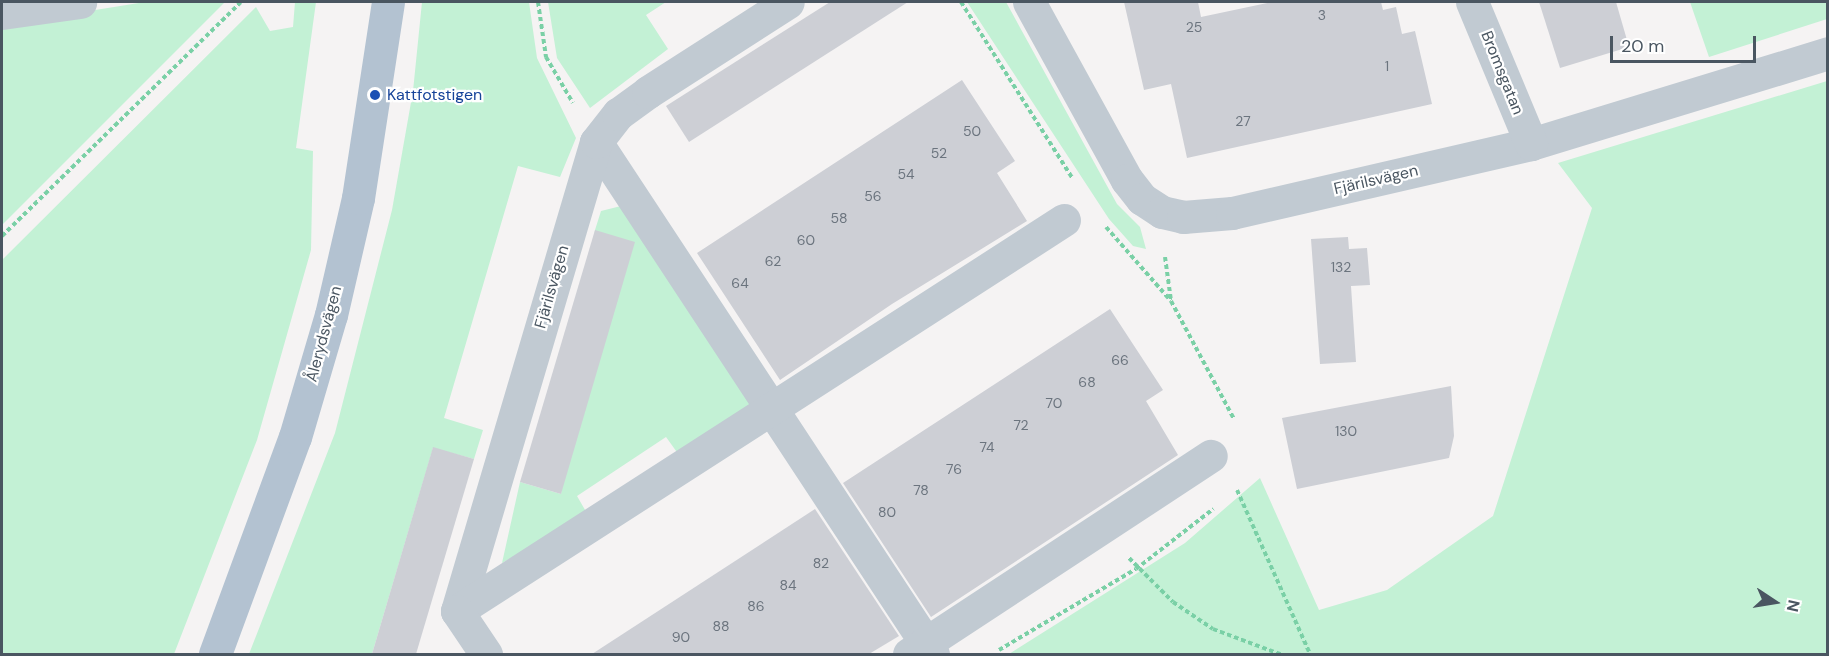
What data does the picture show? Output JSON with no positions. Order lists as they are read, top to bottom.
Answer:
{
  "streets": {
    "main road": ["Ålerydsvägen"],
    "street": ["Bromsgatan", "Fjärilsvägen"]
  },
  "crossings": [
    ["Bromsgatan", "Fjärilsvägen"]
  ],
  "places": ["Kattfotstigen"],
  "house_numbers": [
    "3",
    "25",
    "1",
    "27",
    "50",
    "52",
    "54",
    "56",
    "58",
    "60",
    "62",
    "132",
    "64",
    "66",
    "68",
    "70",
    "72",
    "130",
    "74",
    "76",
    "78",
    "80",
    "82",
    "84",
    "86",
    "88",
    "90"
  ],
  "scale_bar": "20 m",
  "north": "right"
}
